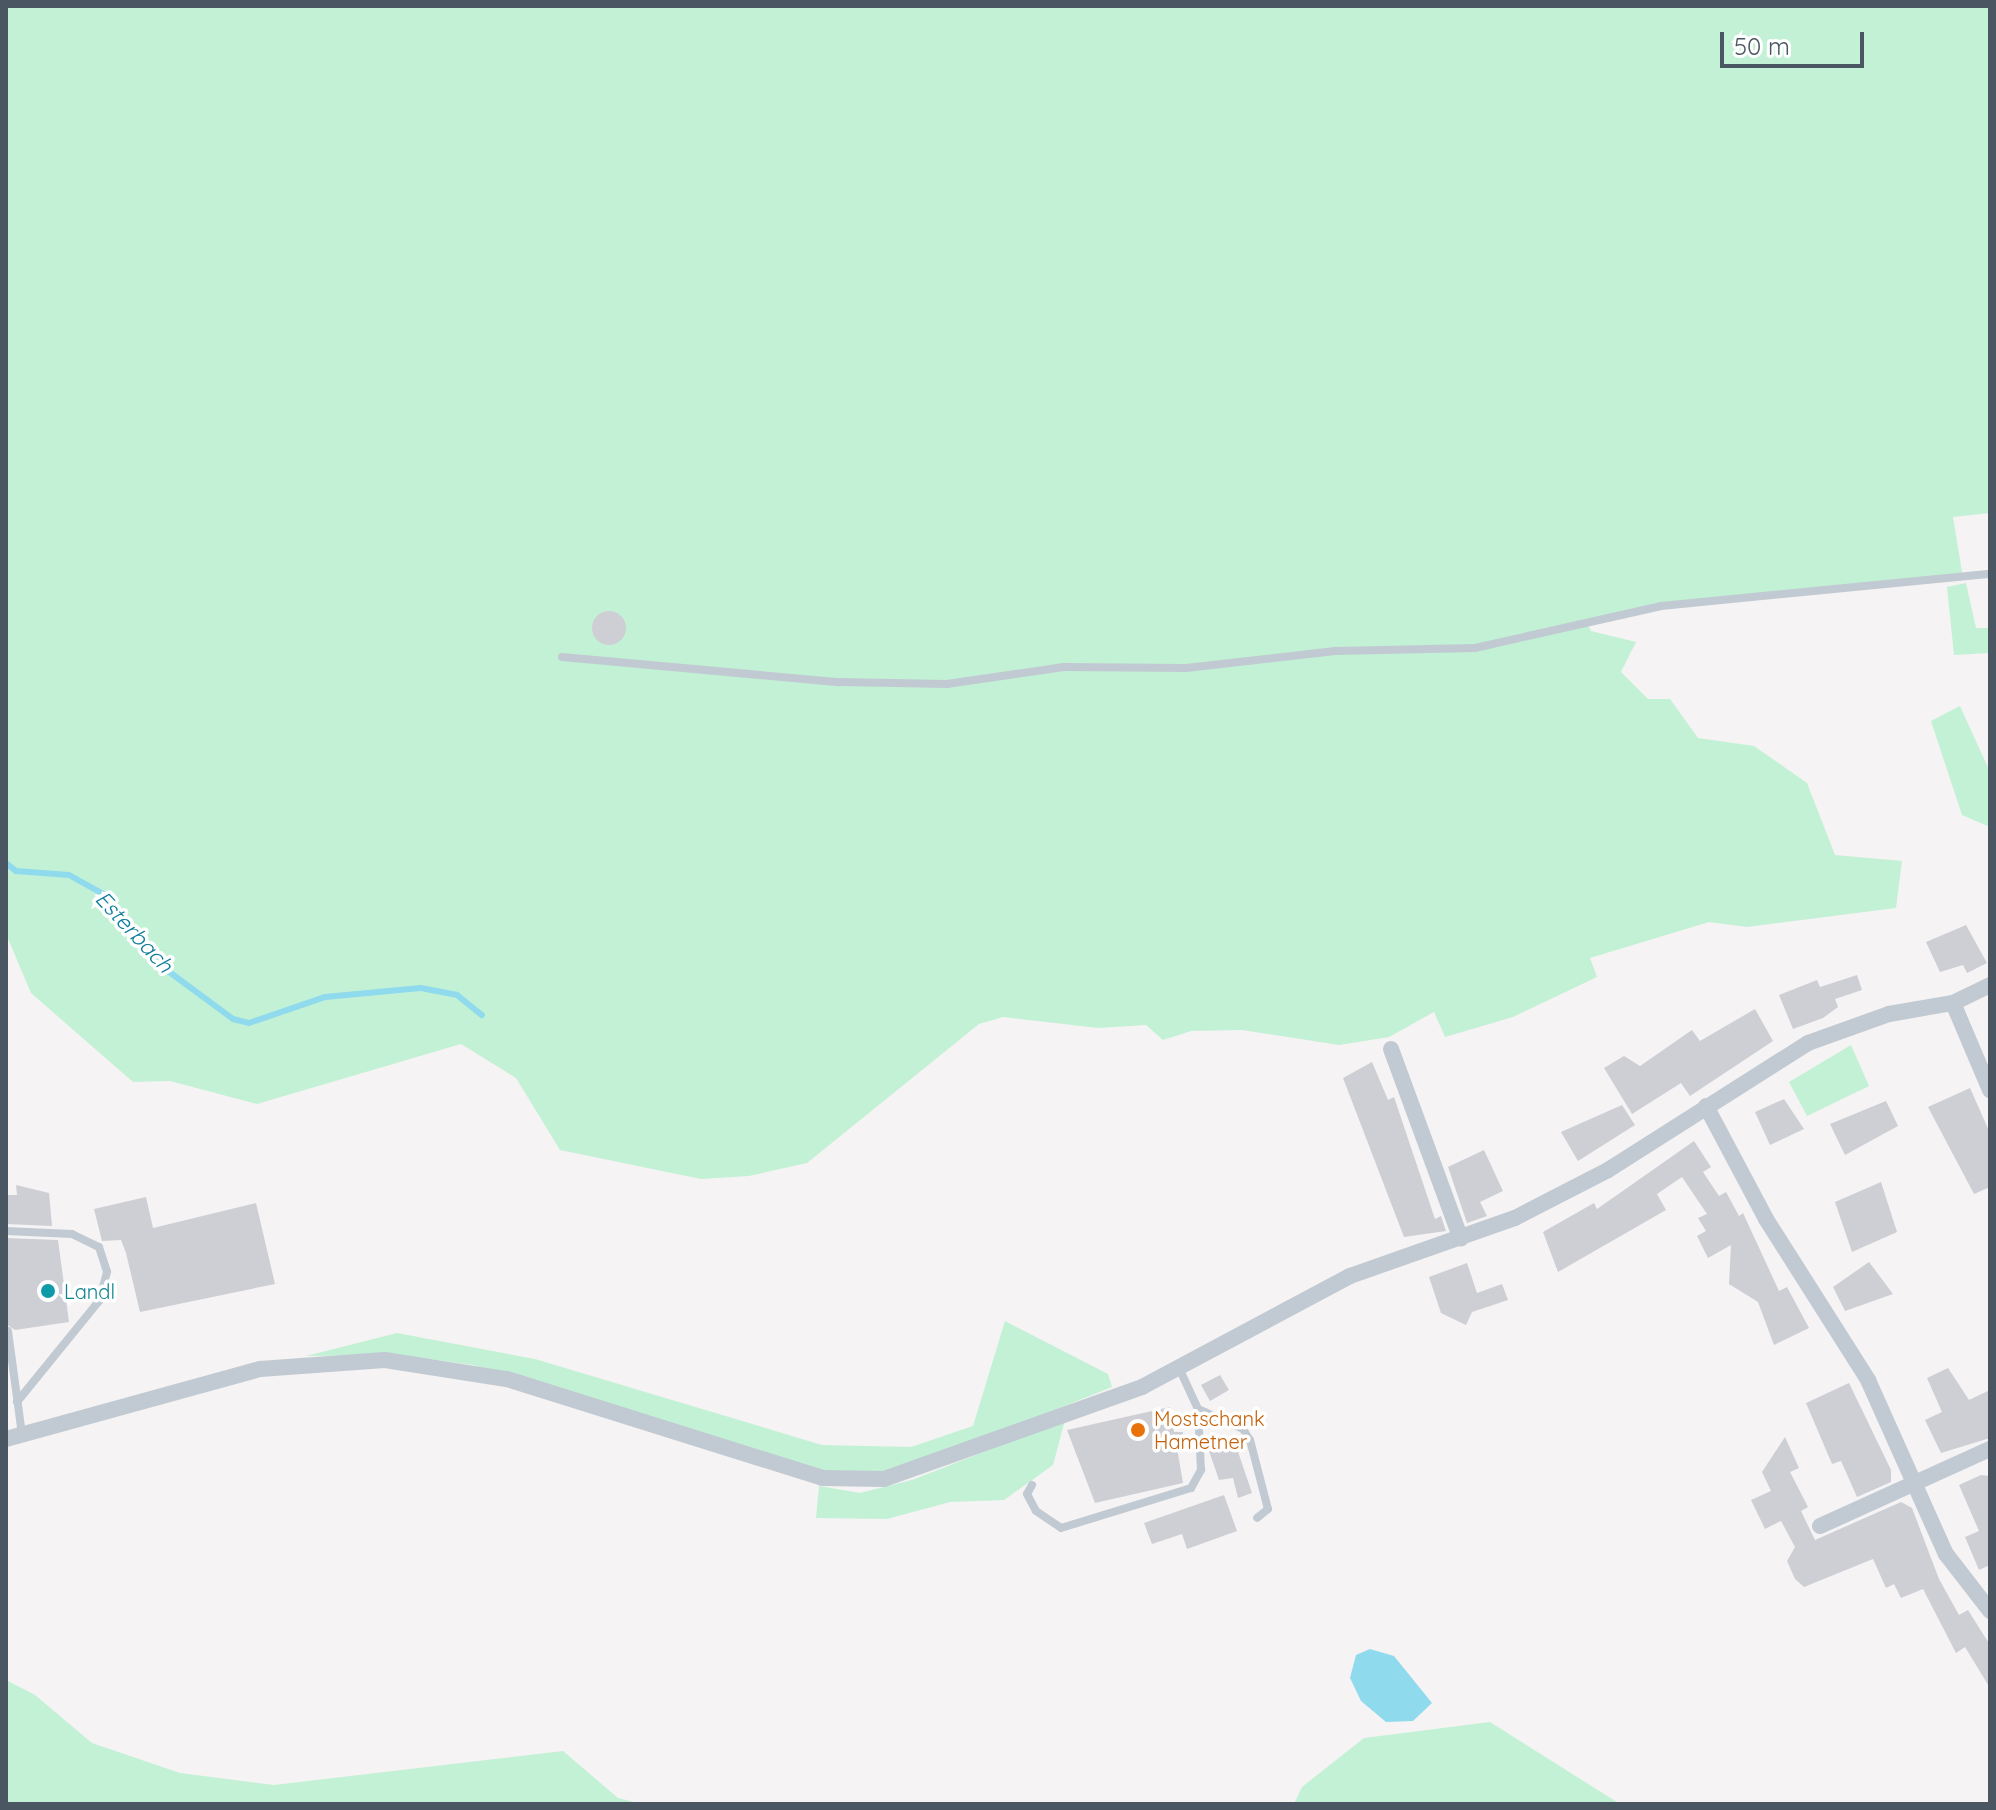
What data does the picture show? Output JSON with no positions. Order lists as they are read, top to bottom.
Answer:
{
  "water": ["Esterbach"],
  "places": ["Landl", "Mostschank Hametner"],
  "scale_bar": "50 m"
}
